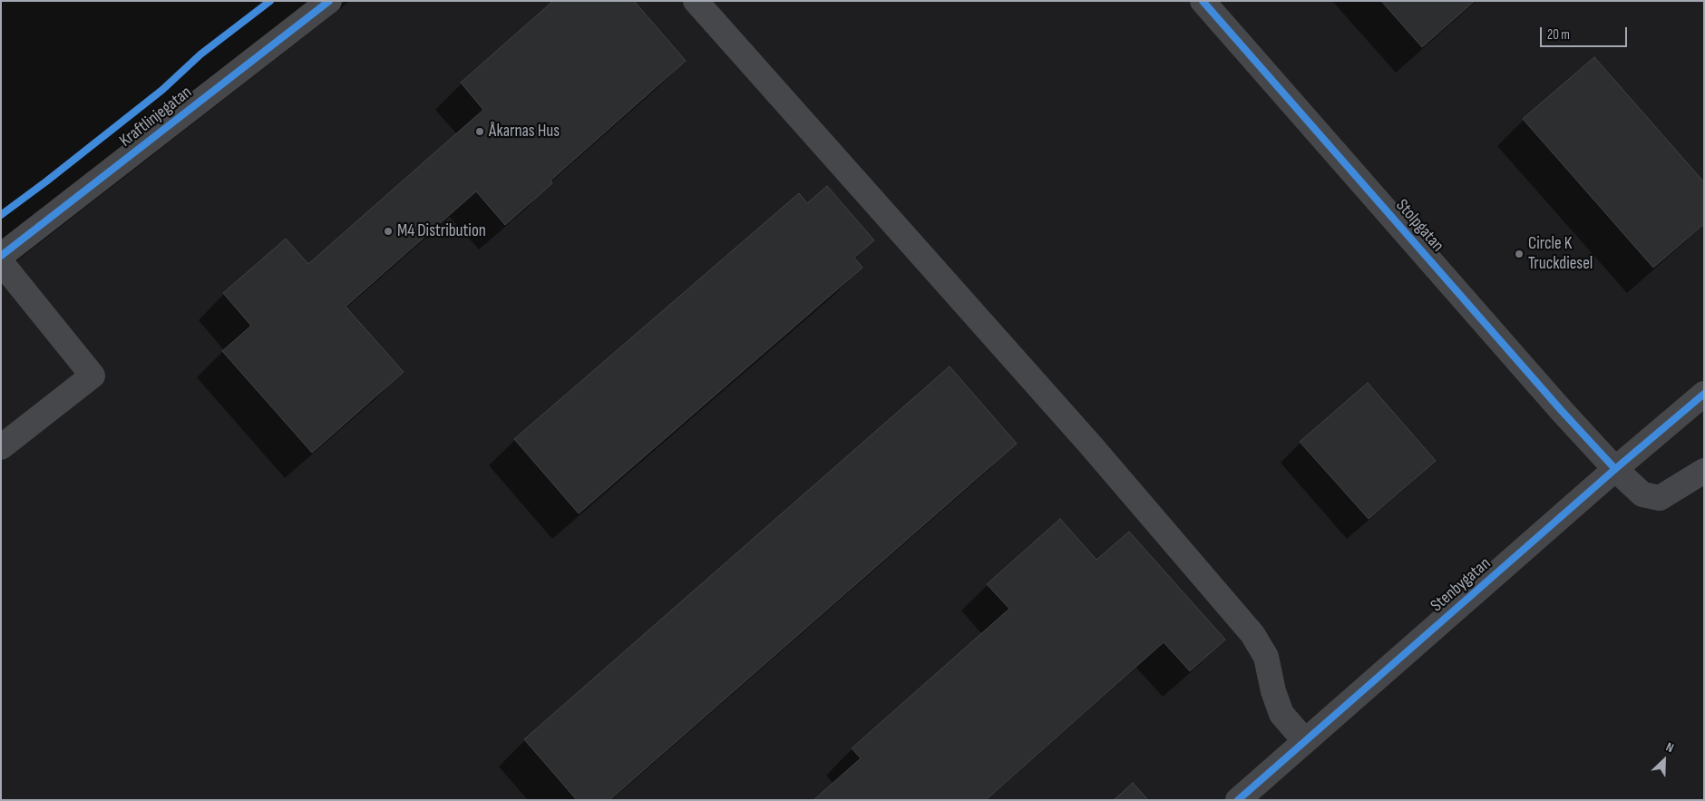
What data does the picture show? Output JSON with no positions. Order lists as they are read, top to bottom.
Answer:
{
  "streets": {
    "street": ["Kraftlinjegatan", "Stolpgatan", "Stenbygatan"]
  },
  "crossings": [
    ["Stolpgatan", "Stenbygatan"]
  ],
  "places": ["Åkarnas Hus", "M4 Distribution", "Circle K Truckdiesel"],
  "scale_bar": "20 m",
  "north": "top right"
}
